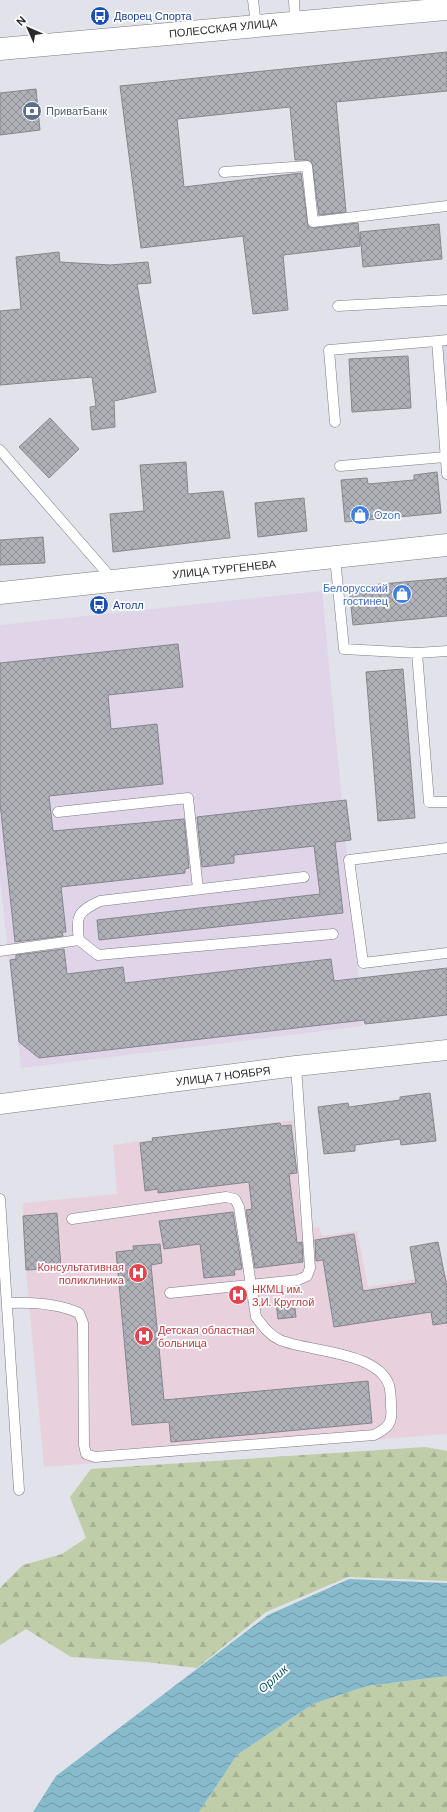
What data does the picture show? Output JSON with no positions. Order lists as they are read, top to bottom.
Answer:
{
  "streets": {
    "main road": ["ПОЛЕССКАЯ УЛИЦА", "УЛИЦА ТУРГЕНЕВА"],
    "street": ["УЛИЦА 7 НОЯБРЯ"]
  },
  "water": ["Орлик"],
  "places": {
    "bus stop": ["Дворец Спорта", "Атолл"],
    "bank": ["ПриватБанк"],
    "shop": ["Ozon", "Белорусский гостинец"],
    "hospital": ["Консультативная поликлиника", "НКМЦ им. З.И. Круглой", "Детская областная больница"]
  },
  "north": "top left"
}
